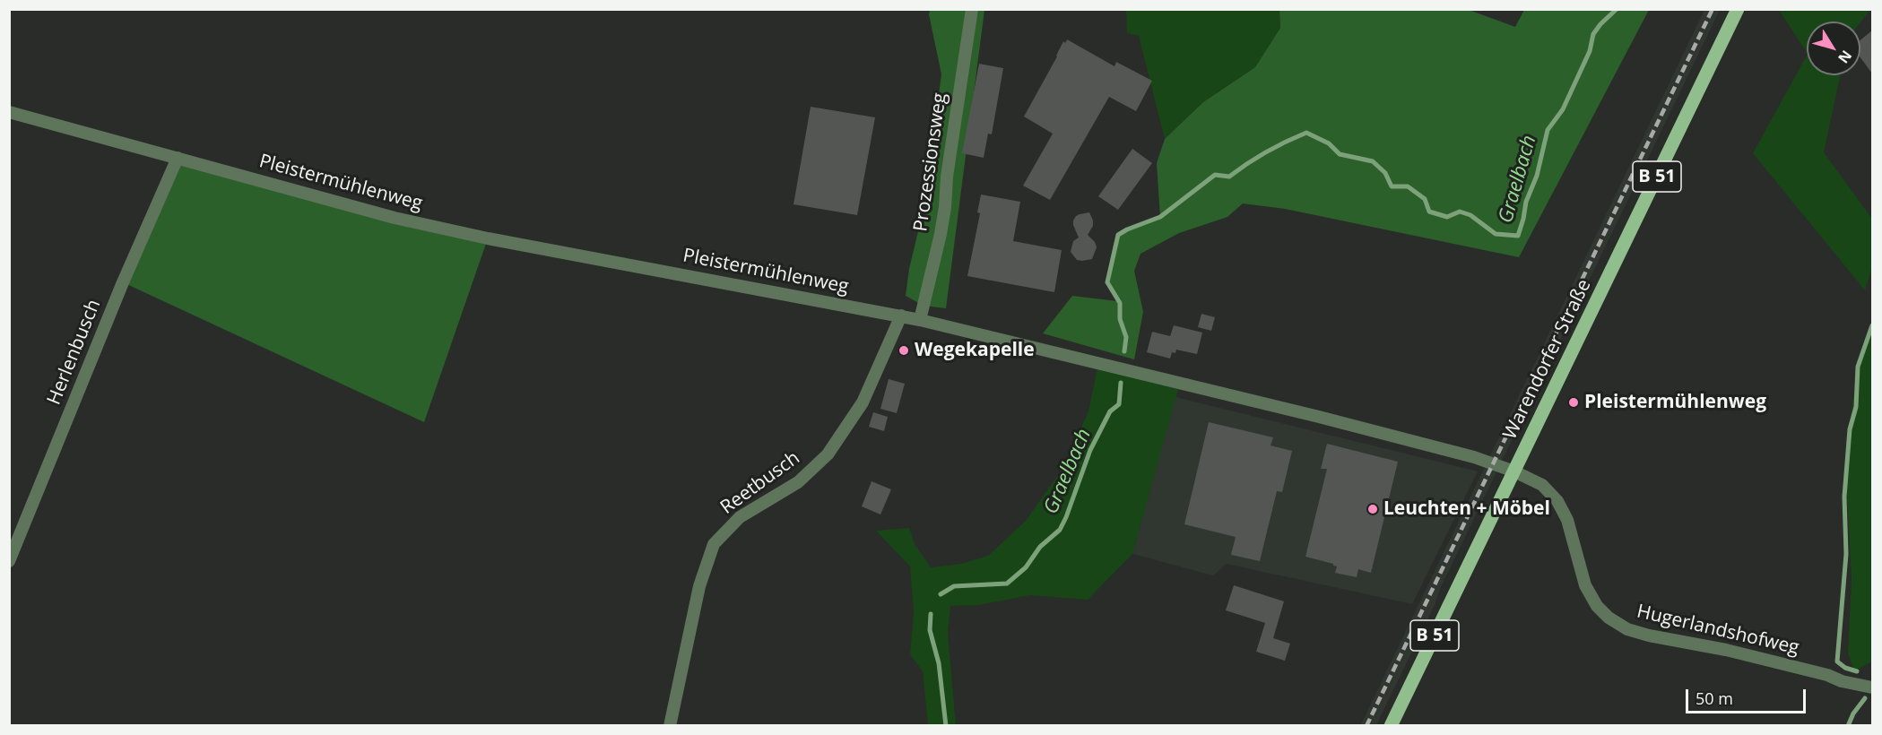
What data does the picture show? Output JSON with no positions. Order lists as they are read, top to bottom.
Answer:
{
  "streets": {
    "main road": ["B 51", "Warendorfer Straße"],
    "street": [
      "Prozessionsweg",
      "Pleistermühlenweg",
      "Herlenbusch",
      "Reetbusch",
      "Hugerlandshofweg"
    ]
  },
  "crossings": [
    ["Prozessionsweg", "Pleistermühlenweg"],
    ["Pleistermühlenweg", "Herlenbusch"],
    ["Pleistermühlenweg", "Warendorfer Straße"],
    ["Pleistermühlenweg", "Reetbusch"],
    ["Pleistermühlenweg", "Hugerlandshofweg"],
    ["Warendorfer Straße", "Hugerlandshofweg"]
  ],
  "water": ["Graelbach"],
  "places": ["Wegekapelle", "Pleistermühlenweg", "Leuchten + Möbel"],
  "scale_bar": "50 m",
  "north": "bottom right"
}
